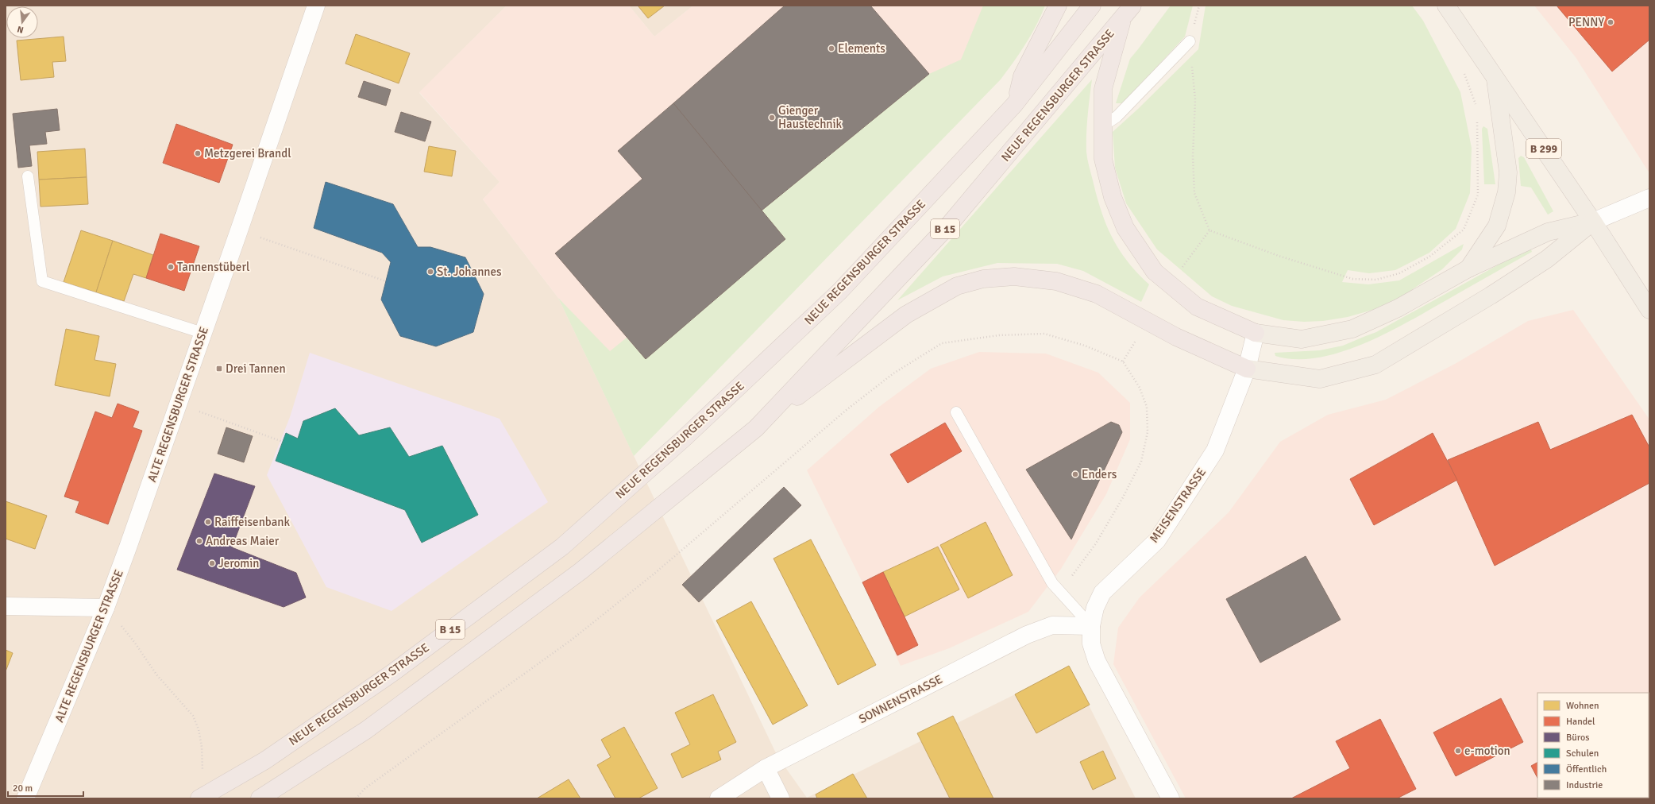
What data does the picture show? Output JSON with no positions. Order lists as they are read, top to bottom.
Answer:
{
  "streets": {
    "highway": ["NEUE REGENSBURGER STRASSE", "B 15"],
    "main road": ["B 299"],
    "street": ["ALTE REGENSBURGER STRASSE", "MEISENSTRASSE", "SONNENSTRASSE"]
  },
  "crossings": [
    ["MEISENSTRASSE", "SONNENSTRASSE"]
  ],
  "places": {
    "other": [
      "PENNY",
      "Elements",
      "Gienger Haustechnik",
      "Metzgerei Brandl",
      "Tannenstüberl",
      "St. Johannes",
      "Enders",
      "Raiffeisenbank",
      "Andreas Maier",
      "Jeromin",
      "e-motion"
    ],
    "transit": ["Drei Tannen"]
  },
  "legend": [
    "Wohnen",
    "Handel",
    "Büros",
    "Schulen",
    "Öffentlich",
    "Industrie"
  ],
  "scale_bar": "20 m",
  "north": "bottom"
}
